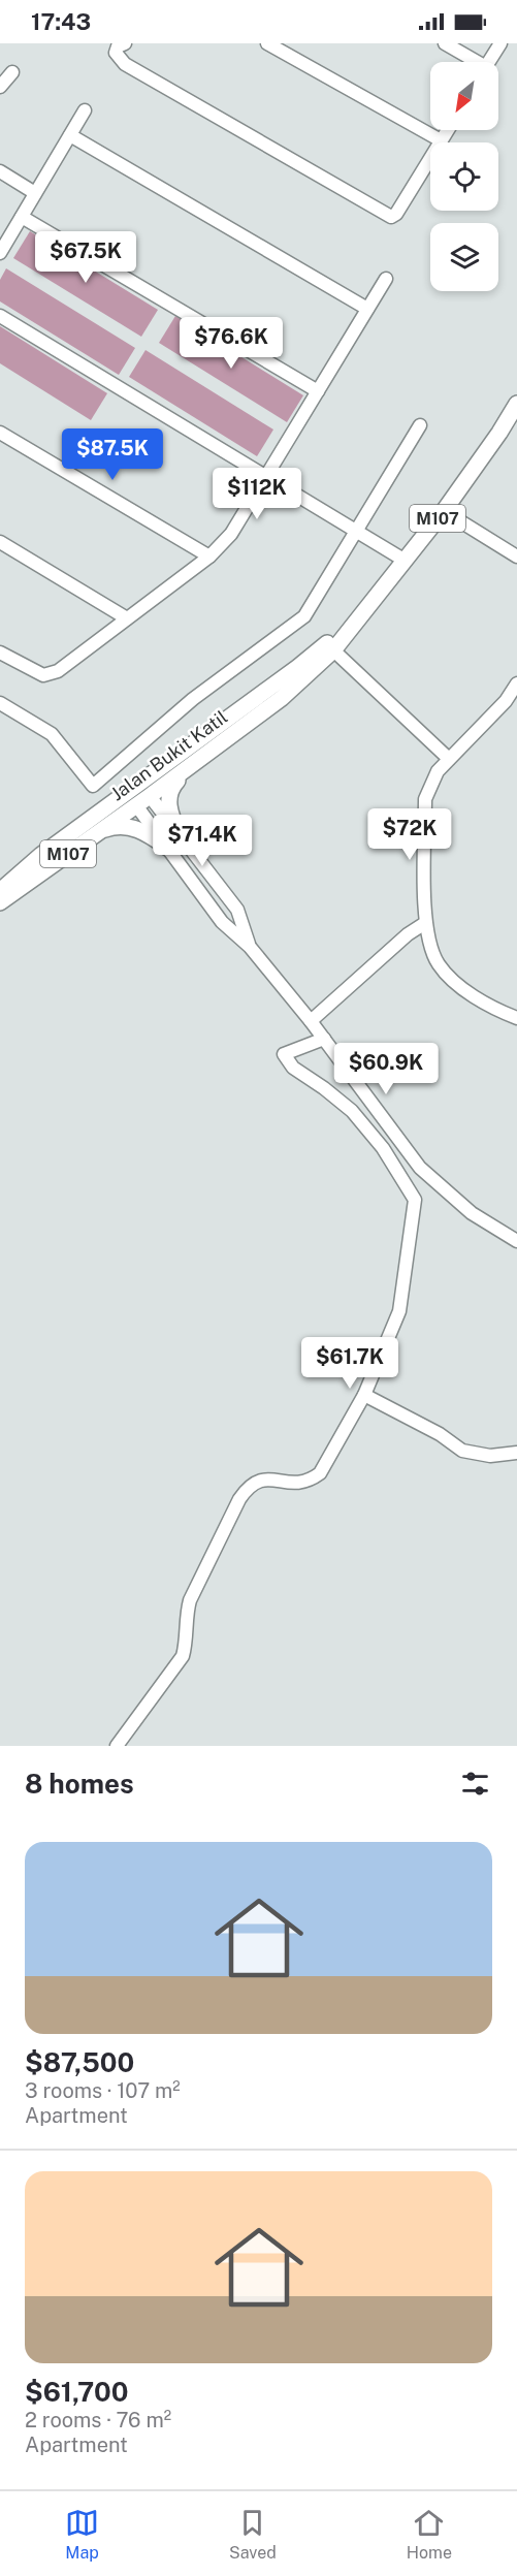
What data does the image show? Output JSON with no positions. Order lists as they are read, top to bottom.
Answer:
{
  "streets": {
    "main road": ["M107", "Jalan Bukit Katil"]
  },
  "north": "bottom left",
  "page": {
    "status": "17:43",
    "price": [
      "$67.5K",
      "$76.6K",
      "$87.5K",
      "$112K",
      "$72K",
      "$71.4K",
      "$60.9K",
      "$61.7K"
    ],
    "heading": "8 homes",
    "list": [
      {
        "name": "$87,500",
        "note": "3 rooms · 107 m² · Apartment"
      },
      {
        "name": "$61,700",
        "note": "2 rooms · 76 m² · Apartment"
      }
    ],
    "tabs": ["Map", "Saved", "Home"]
  }
}
